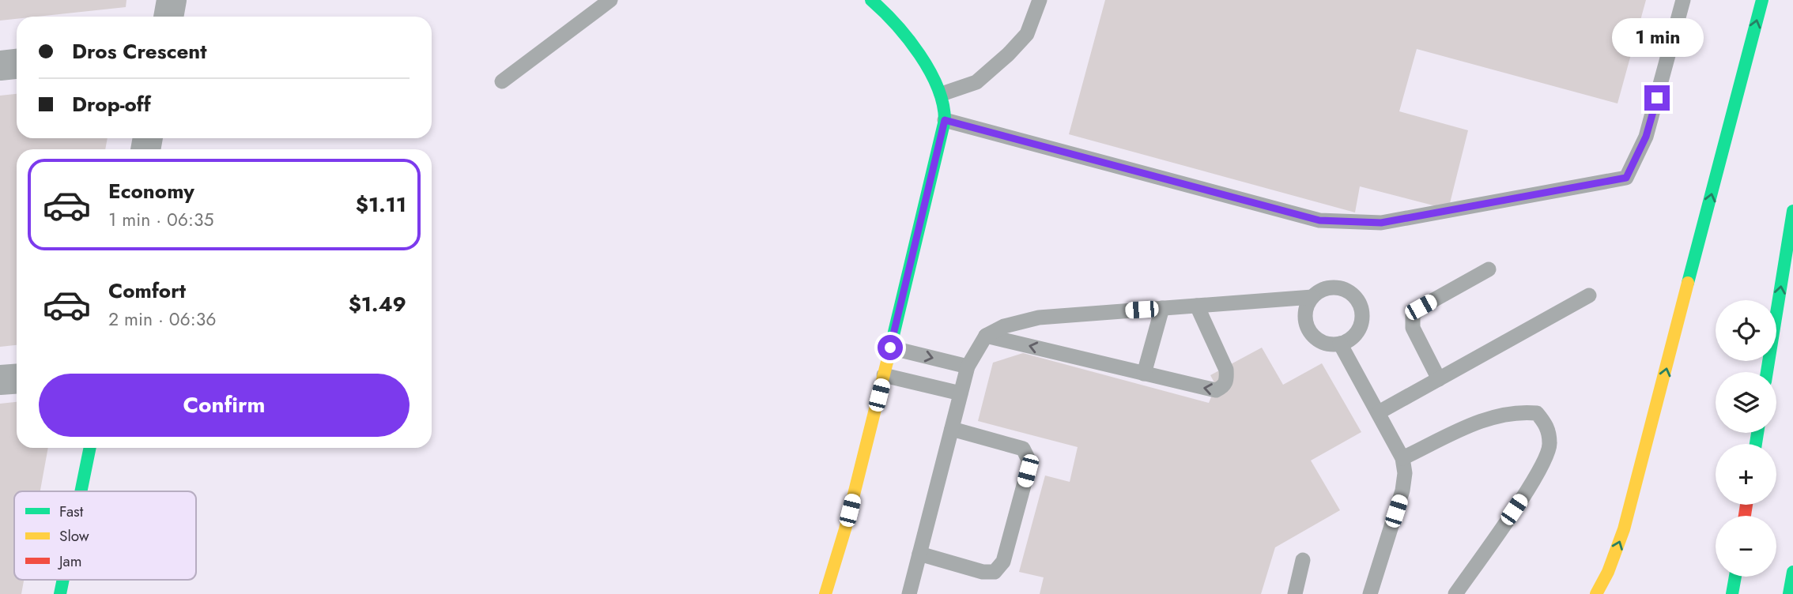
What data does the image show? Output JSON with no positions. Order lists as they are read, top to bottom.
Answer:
{
  "legend": ["Fast", "Slow", "Jam"],
  "page": {
    "banner": ["Dros Crescent", "Drop-off"],
    "bubble": "1 min",
    "list": [
      {
        "name": "Economy",
        "note": "1 min · 06:35",
        "value": "$1.11"
      },
      {
        "name": "Comfort",
        "note": "2 min · 06:36",
        "value": "$1.49"
      }
    ],
    "map_buttons": ["+", "−"],
    "buttons": "Confirm"
  }
}
